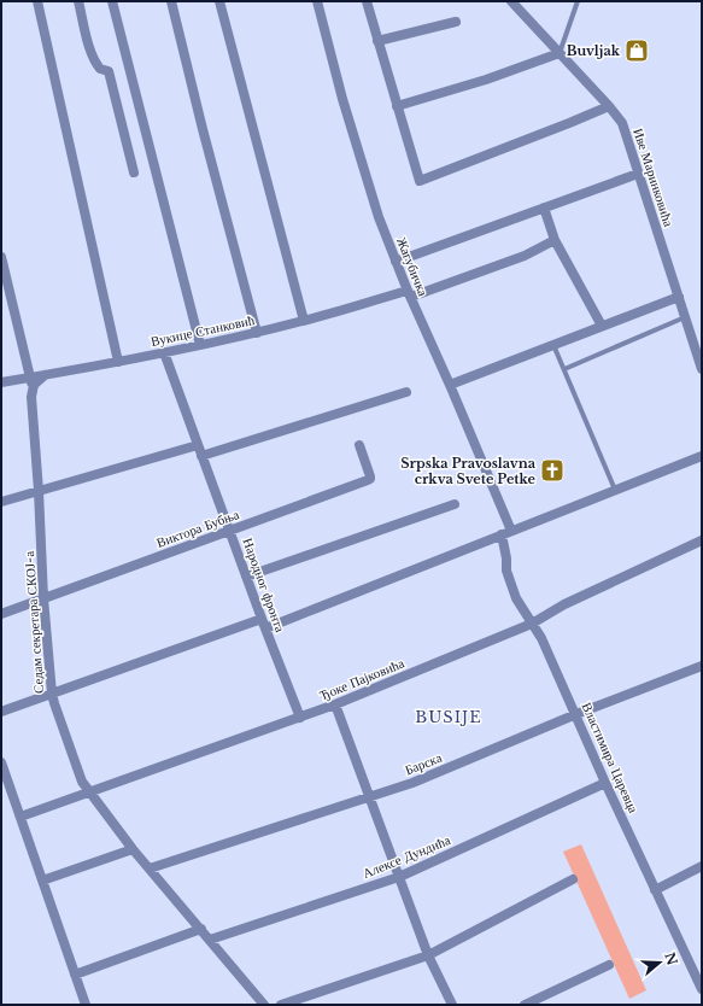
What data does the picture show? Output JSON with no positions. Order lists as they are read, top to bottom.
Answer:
{
  "streets": {
    "street": [
      "Иве Маринковића",
      "Жагубичка",
      "Вукице Станковић",
      "Виктора Бубња",
      "Народног фронта",
      "Седам секретара СКОЈ-а",
      "Ђоке Пајковића",
      "Властимира Царевца",
      "Барска",
      "Алексе Дундића"
    ]
  },
  "crossings": [
    ["Жагубичка", "Вукице Станковић"],
    ["Жагубичка", "Властимира Царевца"],
    ["Вукице Станковић", "Народног фронта"],
    ["Вукице Станковић", "Седам секретара СКОЈ-а"],
    ["Виктора Бубња", "Народног фронта"],
    ["Виктора Бубња", "Седам секретара СКОЈ-а"],
    ["Народног фронта", "Ђоке Пајковића"],
    ["Седам секретара СКОЈ-а", "Ђоке Пајковића"],
    ["Седам секретара СКОЈ-а", "Барска"],
    ["Седам секретара СКОЈ-а", "Алексе Дундића"],
    ["Ђоке Пајковића", "Властимира Царевца"],
    ["Властимира Царевца", "Барска"],
    ["Властимира Царевца", "Алексе Дундића"]
  ],
  "districts": ["BUSIJE"],
  "places": {
    "shop": ["Buvljak"],
    "church": ["Srpska Pravoslavna crkva Svete Petke"]
  },
  "north": "right"
}
